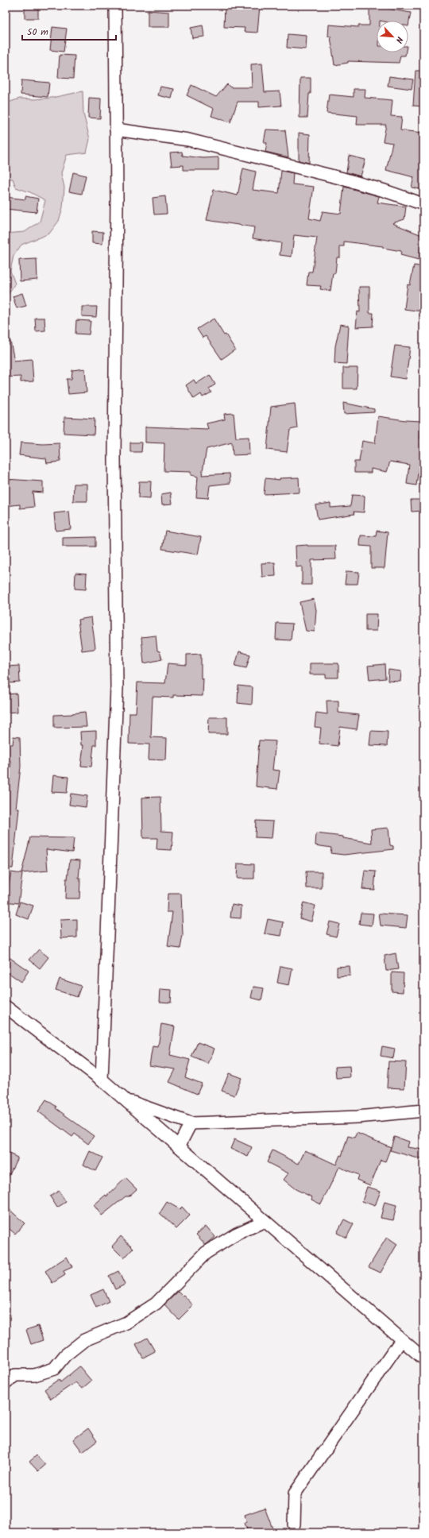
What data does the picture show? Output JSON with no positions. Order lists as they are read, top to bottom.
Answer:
{
  "scale_bar": "50 m",
  "north": "bottom right"
}
